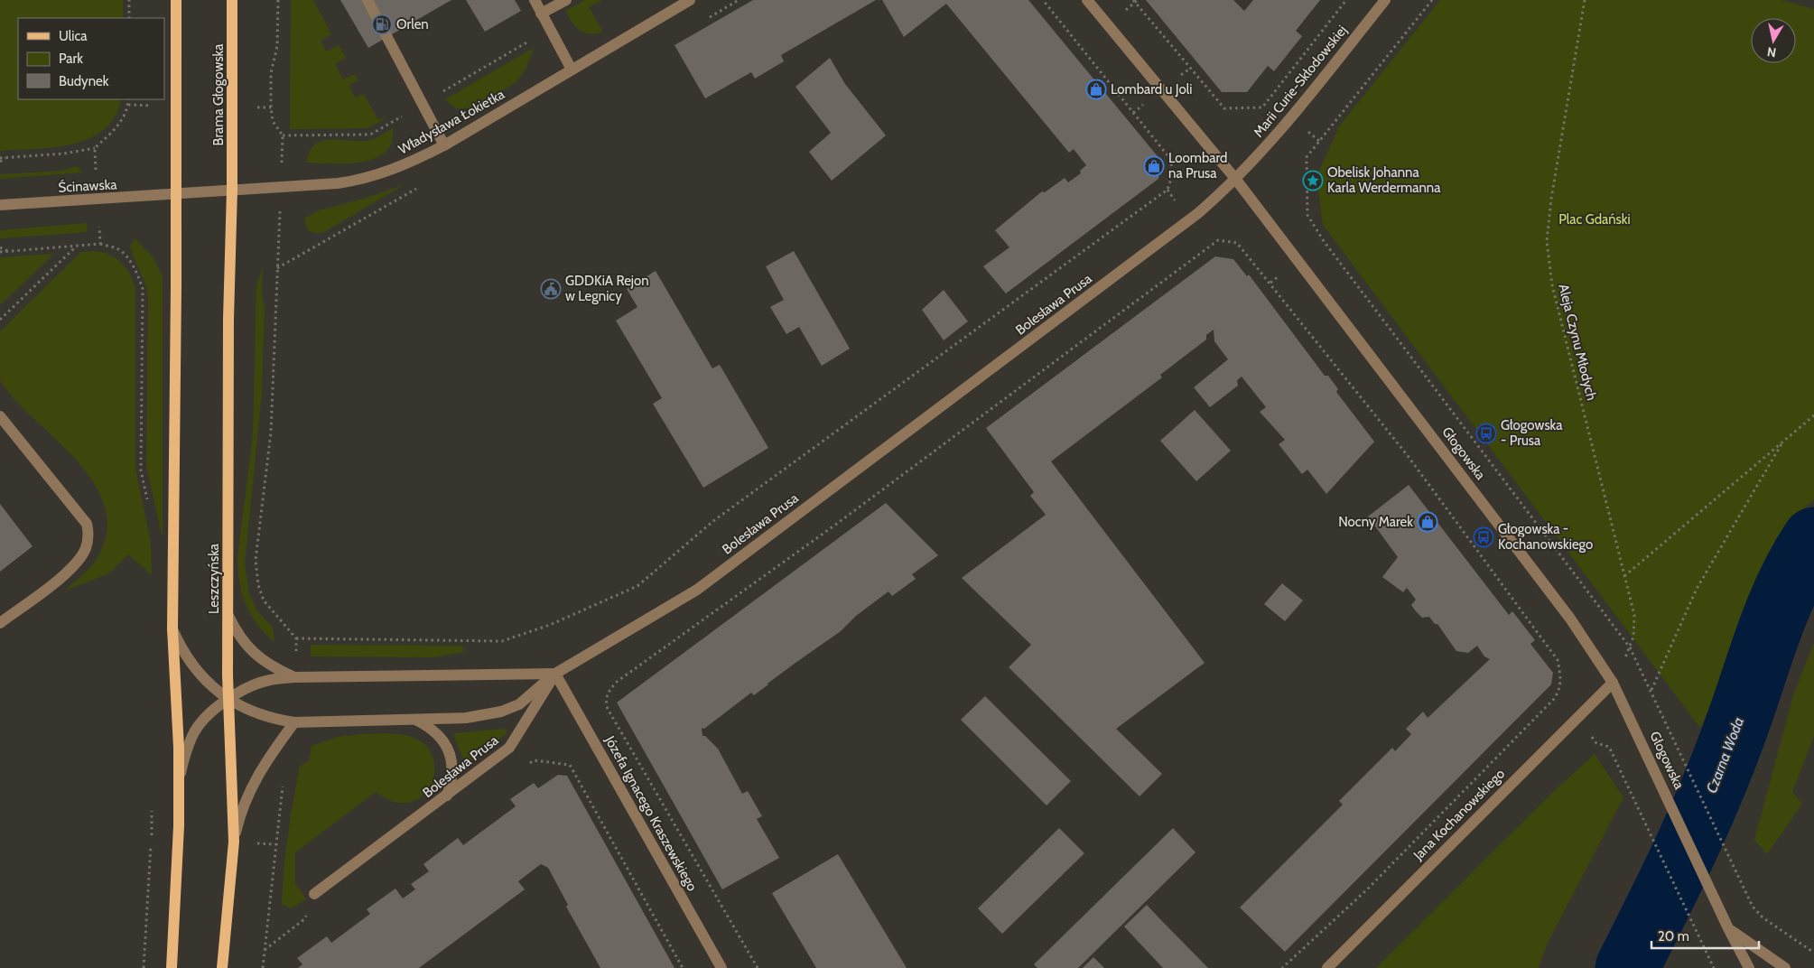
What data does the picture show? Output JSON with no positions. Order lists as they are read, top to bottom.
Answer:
{
  "streets": {
    "main road": ["Brama Głogowska", "Leszczyńska"],
    "street": [
      "Marii Curie-Skłodowskiej",
      "Władysława Łokietka",
      "Ścinawska",
      "Bolesława Prusa",
      "Głogowska",
      "Józefa Ignacego Kraszewskiego",
      "Jana Kochanowskiego"
    ],
    "path": ["Aleja Czynu Młodych"]
  },
  "crossings": [
    ["Marii Curie-Skłodowskiej", "Bolesława Prusa"],
    ["Marii Curie-Skłodowskiej", "Głogowska"],
    ["Brama Głogowska", "Władysława Łokietka"],
    ["Brama Głogowska", "Leszczyńska"],
    ["Władysława Łokietka", "Ścinawska"],
    ["Władysława Łokietka", "Leszczyńska"],
    ["Bolesława Prusa", "Głogowska"],
    ["Bolesława Prusa", "Józefa Ignacego Kraszewskiego"],
    ["Aleja Czynu Młodych", "Głogowska"],
    ["Aleja Czynu Młodych", "Jana Kochanowskiego"],
    ["Głogowska", "Jana Kochanowskiego"]
  ],
  "water": ["Czarna Woda"],
  "parks": ["Plac Gdański"],
  "places": {
    "fuel station": ["Orlen"],
    "shop": ["Lombard u Joli", "Loombard na Prusa", "Nocny Marek"],
    "place": ["Obelisk Johanna Karla Werdermanna"],
    "public building": ["GDDKiA Rejon w Legnicy"],
    "bus stop": ["Głogowska - Prusa", "Głogowska - Kochanowskiego"]
  },
  "legend": ["Ulica", "Park", "Budynek"],
  "scale_bar": "20 m",
  "north": "bottom"
}
